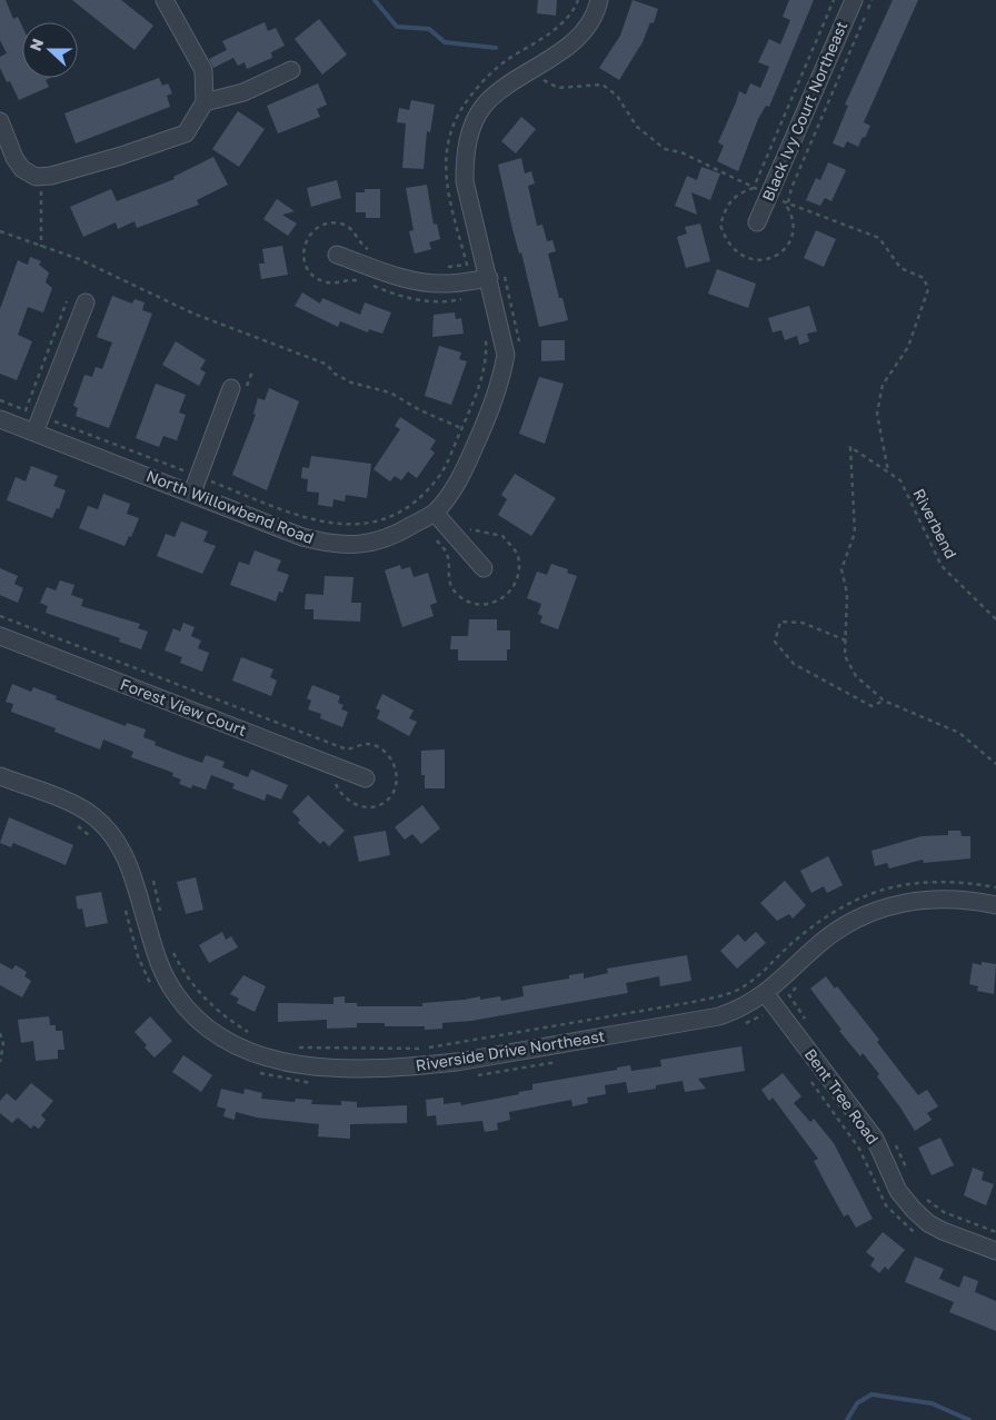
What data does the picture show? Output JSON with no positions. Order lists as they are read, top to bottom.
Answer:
{
  "streets": {
    "street": [
      "Black Ivy Court Northeast",
      "North Willowbend Road",
      "Forest View Court",
      "Riverside Drive Northeast",
      "Bent Tree Road"
    ],
    "path": ["Riverbend"]
  },
  "crossings": [
    ["Riverside Drive Northeast", "Bent Tree Road"]
  ],
  "north": "left"
}
